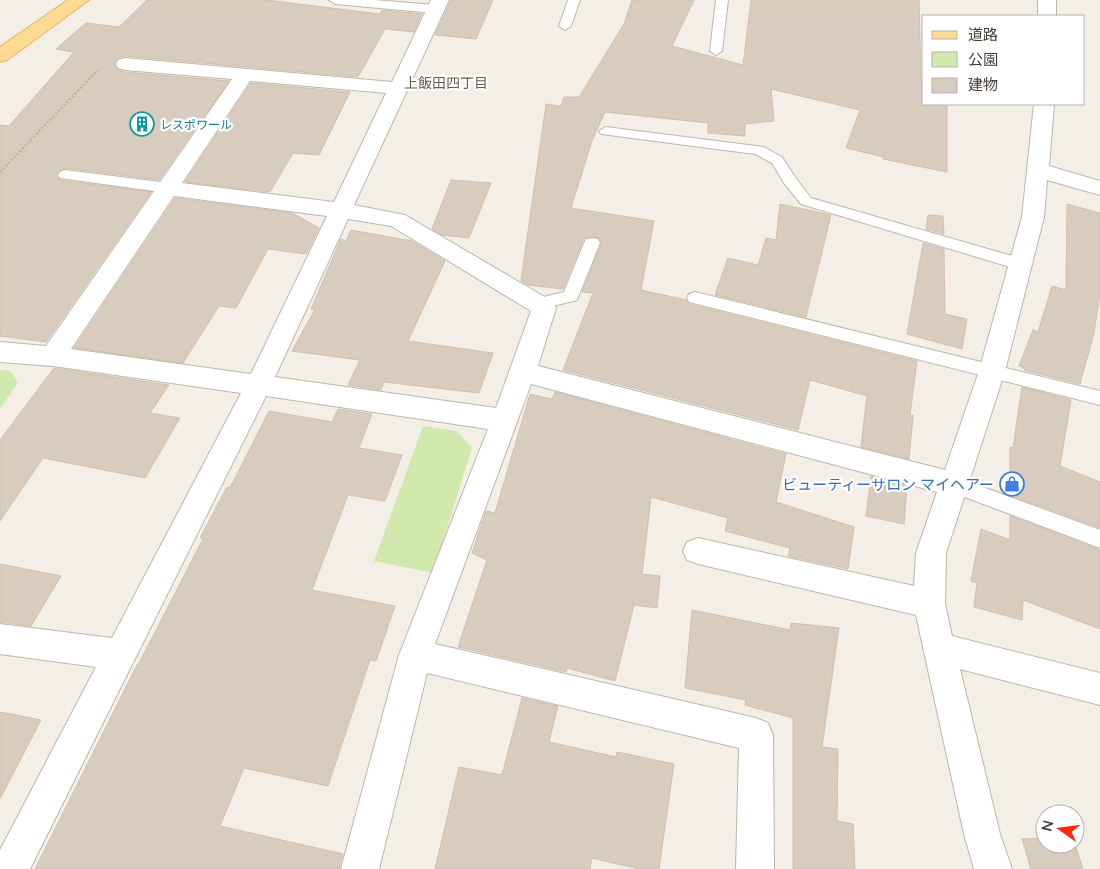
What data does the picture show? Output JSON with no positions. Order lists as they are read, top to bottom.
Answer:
{
  "districts": ["上飯田四丁目"],
  "places": {
    "building": ["レスポワール"],
    "shop": ["ビューティーサロン マイヘアー"]
  },
  "legend": ["道路", "公園", "建物"],
  "north": "left"
}
